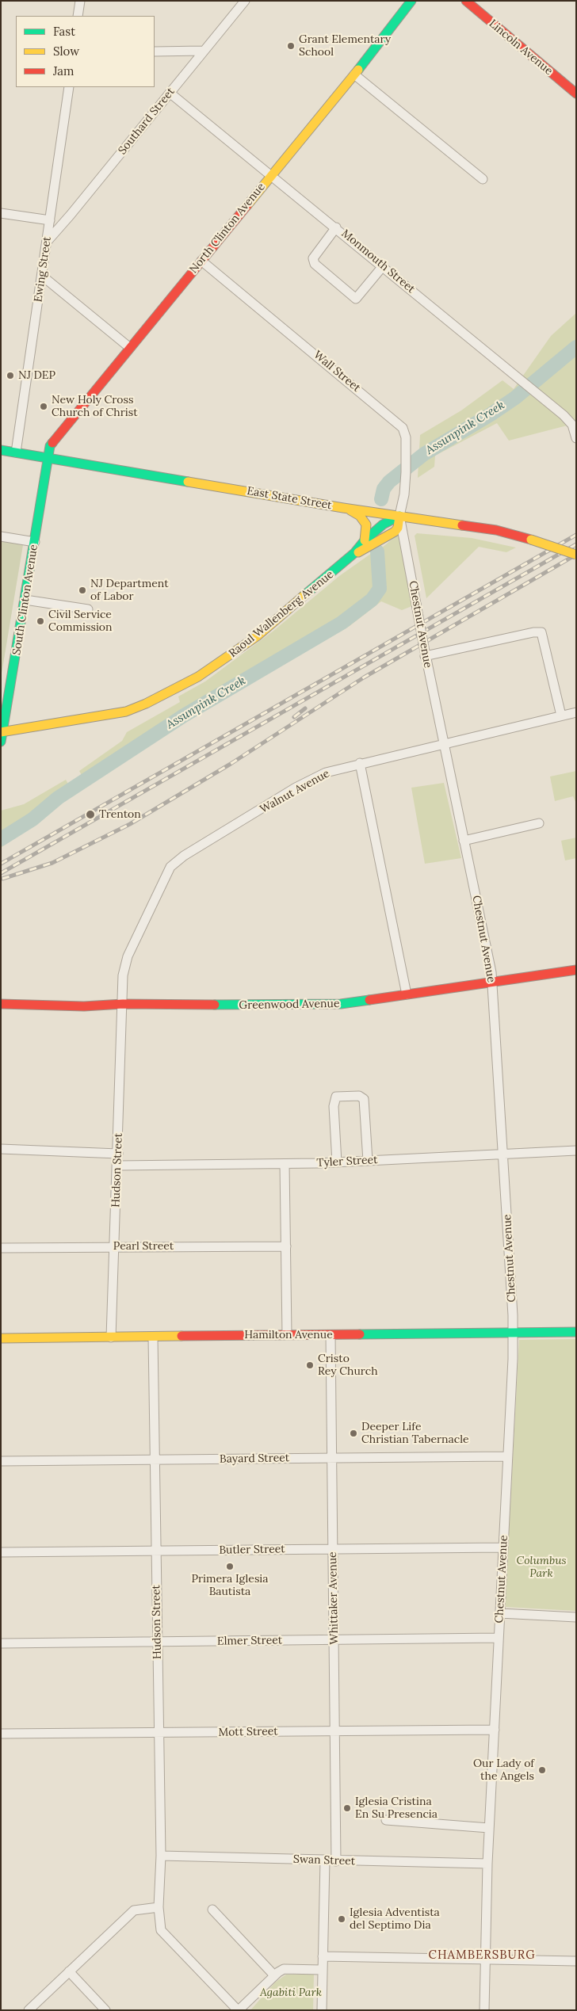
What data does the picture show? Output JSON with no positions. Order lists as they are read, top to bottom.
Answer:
{
  "streets": {
    "street": [
      "Lincoln Avenue",
      "Southard Street",
      "North Clinton Avenue",
      "Monmouth Street",
      "Ewing Street",
      "Wall Street",
      "East State Street",
      "South Clinton Avenue",
      "Raoul Wallenberg Avenue",
      "Chestnut Avenue",
      "Walnut Avenue",
      "Greenwood Avenue",
      "Tyler Street",
      "Hudson Street",
      "Pearl Street",
      "Hamilton Avenue",
      "Bayard Street",
      "Butler Street",
      "Whittaker Avenue",
      "Elmer Street",
      "Mott Street",
      "Swan Street"
    ]
  },
  "crossings": [
    ["Southard Street", "Monmouth Street"],
    ["Southard Street", "Ewing Street"],
    ["North Clinton Avenue", "Monmouth Street"],
    ["North Clinton Avenue", "Wall Street"],
    ["North Clinton Avenue", "East State Street"],
    ["North Clinton Avenue", "South Clinton Avenue"],
    ["Ewing Street", "East State Street"],
    ["Wall Street", "East State Street"],
    ["Wall Street", "Raoul Wallenberg Avenue"],
    ["Wall Street", "Chestnut Avenue"],
    ["East State Street", "South Clinton Avenue"],
    ["East State Street", "Raoul Wallenberg Avenue"],
    ["East State Street", "Chestnut Avenue"],
    ["South Clinton Avenue", "Raoul Wallenberg Avenue"],
    ["Raoul Wallenberg Avenue", "Chestnut Avenue"],
    ["Chestnut Avenue", "Walnut Avenue"],
    ["Chestnut Avenue", "Greenwood Avenue"],
    ["Chestnut Avenue", "Tyler Street"],
    ["Chestnut Avenue", "Hamilton Avenue"],
    ["Chestnut Avenue", "Bayard Street"],
    ["Chestnut Avenue", "Butler Street"],
    ["Chestnut Avenue", "Elmer Street"],
    ["Chestnut Avenue", "Mott Street"],
    ["Chestnut Avenue", "Swan Street"],
    ["Walnut Avenue", "Greenwood Avenue"],
    ["Walnut Avenue", "Hudson Street"],
    ["Greenwood Avenue", "Hudson Street"],
    ["Tyler Street", "Hudson Street"],
    ["Hudson Street", "Pearl Street"],
    ["Hudson Street", "Hamilton Avenue"],
    ["Hudson Street", "Bayard Street"],
    ["Hudson Street", "Butler Street"],
    ["Hudson Street", "Elmer Street"],
    ["Hudson Street", "Mott Street"],
    ["Hudson Street", "Swan Street"],
    ["Hamilton Avenue", "Whittaker Avenue"],
    ["Bayard Street", "Whittaker Avenue"],
    ["Butler Street", "Whittaker Avenue"],
    ["Whittaker Avenue", "Elmer Street"],
    ["Whittaker Avenue", "Mott Street"],
    ["Whittaker Avenue", "Swan Street"]
  ],
  "districts": ["CHAMBERSBURG"],
  "water": ["Assunpink Creek"],
  "parks": ["Columbus Park", "Agabiti Park"],
  "places": [
    "Grant Elementary School",
    "NJ DEP",
    "New Holy Cross Church of Christ",
    "NJ Department of Labor",
    "Civil Service Commission",
    "Trenton",
    "Cristo Rey Church",
    "Deeper Life Christian Tabernacle",
    "Primera Iglesia Bautista",
    "Our Lady of the Angels",
    "Iglesia Cristina En Su Presencia",
    "Iglesia Adventista del Septimo Dia"
  ],
  "legend": ["Fast", "Slow", "Jam"]
}
